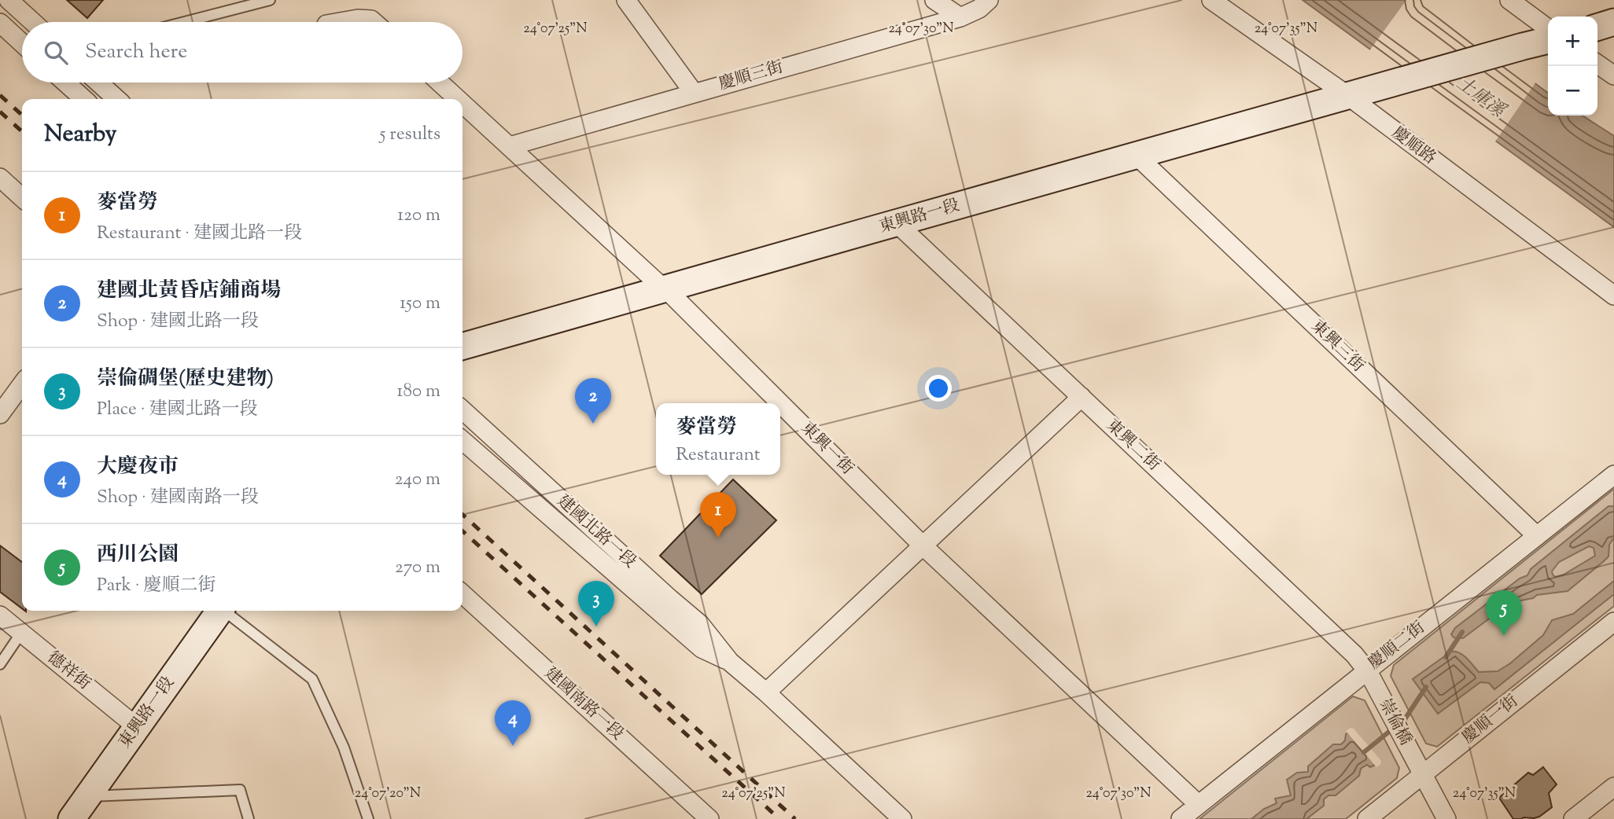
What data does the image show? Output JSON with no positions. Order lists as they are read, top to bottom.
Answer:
{
  "streets": {
    "street": [
      "慶順三街",
      "慶順路",
      "東興路一段",
      "東興三街",
      "東興二街",
      "東興一街",
      "建國北路一段",
      "慶順二街",
      "德祥街",
      "建國南路一段",
      "慶順一街",
      "崇倫橋"
    ]
  },
  "crossings": [
    ["慶順三街", "東興一街"],
    ["慶順路", "東興路一段"],
    ["東興路一段", "東興三街"],
    ["東興路一段", "東興二街"],
    ["東興路一段", "東興一街"],
    ["東興路一段", "德祥街"],
    ["東興三街", "慶順二街"],
    ["東興二街", "慶順二街"],
    ["東興二街", "崇倫橋"],
    ["東興一街", "慶順二街"],
    ["慶順二街", "崇倫橋"],
    ["慶順一街", "崇倫橋"]
  ],
  "water": ["土庫溪"],
  "page": {
    "map_buttons": ["+", "−"],
    "search": "Search here",
    "heading": ["Nearby", "5 results"],
    "list": [
      {
        "mark": "1",
        "name": "麥當勞",
        "note": "Restaurant · 建國北路一段",
        "value": "120 m"
      },
      {
        "mark": "2",
        "name": "建國北黃昏店鋪商場",
        "note": "Shop · 建國北路一段",
        "value": "150 m"
      },
      {
        "mark": "3",
        "name": "崇倫碉堡(歷史建物)",
        "note": "Place · 建國北路一段",
        "value": "180 m"
      },
      {
        "mark": "4",
        "name": "大慶夜市",
        "note": "Shop · 建國南路一段",
        "value": "240 m"
      },
      {
        "mark": "5",
        "name": "西川公園",
        "note": "Park · 慶順二街",
        "value": "270 m"
      }
    ],
    "pins": [
      "2",
      "1",
      "3",
      "5",
      "4"
    ],
    "popup": ["麥當勞", "Restaurant"]
  },
  "coordinates": [
    "24°07'25\"N",
    "24°07'30\"N",
    "24°07'35\"N",
    "24°07'20\"N"
  ]
}
